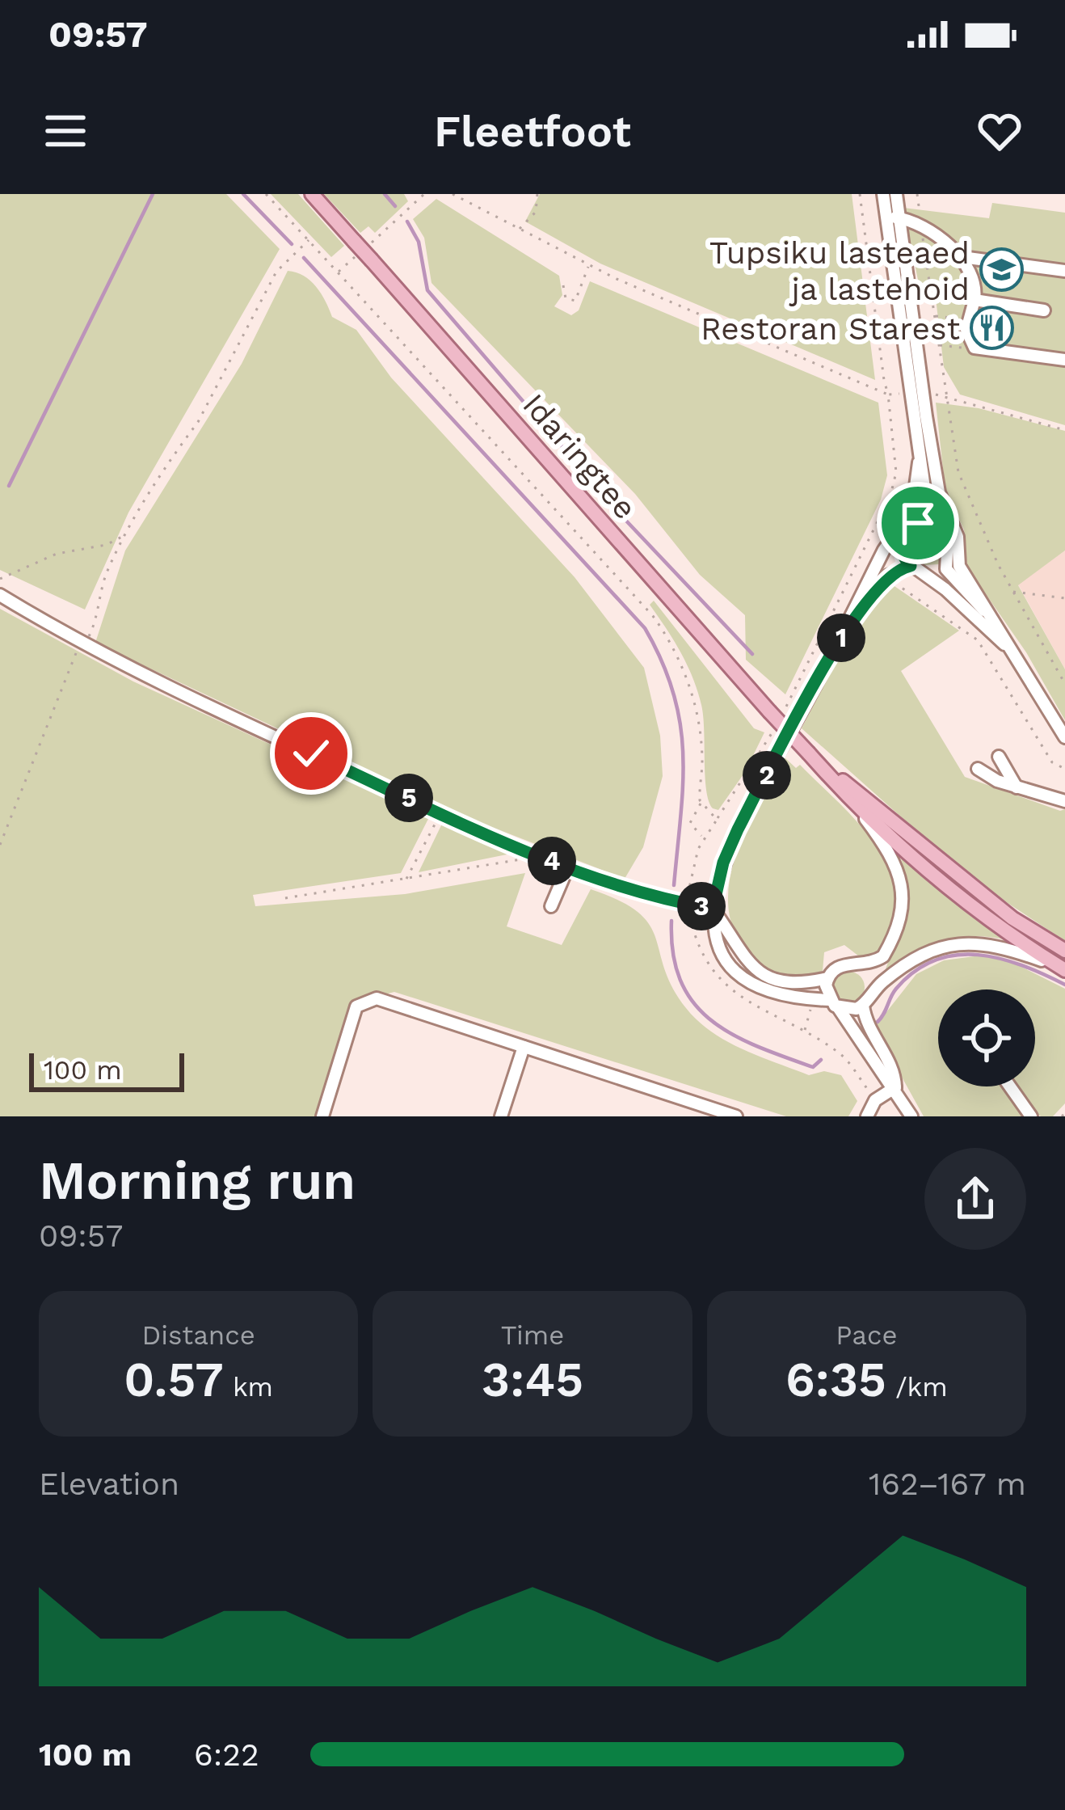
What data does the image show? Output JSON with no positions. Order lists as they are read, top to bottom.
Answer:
{
  "streets": {
    "main road": ["Idaringtee"]
  },
  "places": {
    "school or university": ["Tupsiku lasteaed ja lastehoid"],
    "restaurant": ["Restoran Starest"]
  },
  "scale_bar": "100 m",
  "page": {
    "status": "09:57",
    "header": "Fleetfoot",
    "pins": [
      "1",
      "2",
      "5",
      "4",
      "3"
    ],
    "scale": "100 m",
    "heading": ["Morning run", "09:57"],
    "stats": [
      ["Distance", "0.57 km"],
      ["Time", "3:45"],
      ["Pace", "6:35 /km"]
    ],
    "chart": ["Elevation", "162–167 m"],
    "list": [
      {
        "name": "100 m",
        "note": "6:22"
      }
    ]
  }
}
